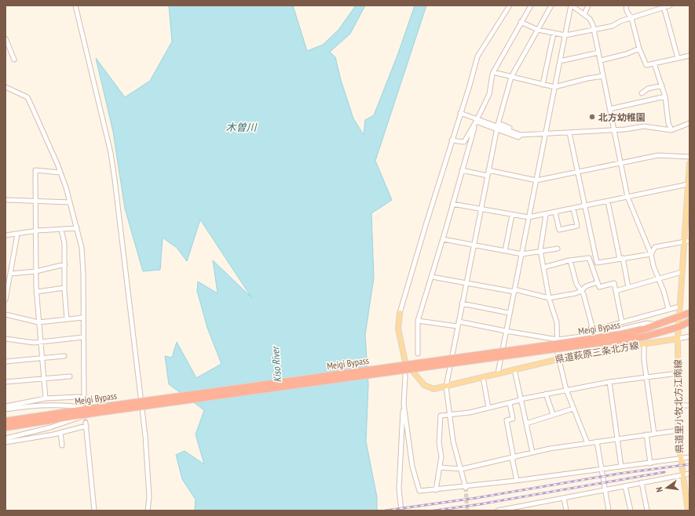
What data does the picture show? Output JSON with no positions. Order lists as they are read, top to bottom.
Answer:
{
  "streets": {
    "highway": ["Meigi Bypass"],
    "main road": ["県道萩原三条北方線", "県道里小牧北方江南線"]
  },
  "crossings": [
    ["県道萩原三条北方線", "県道里小牧北方江南線"]
  ],
  "water": ["木曽川", "Kiso River"],
  "places": ["北方幼稚園"],
  "north": "left"
}
